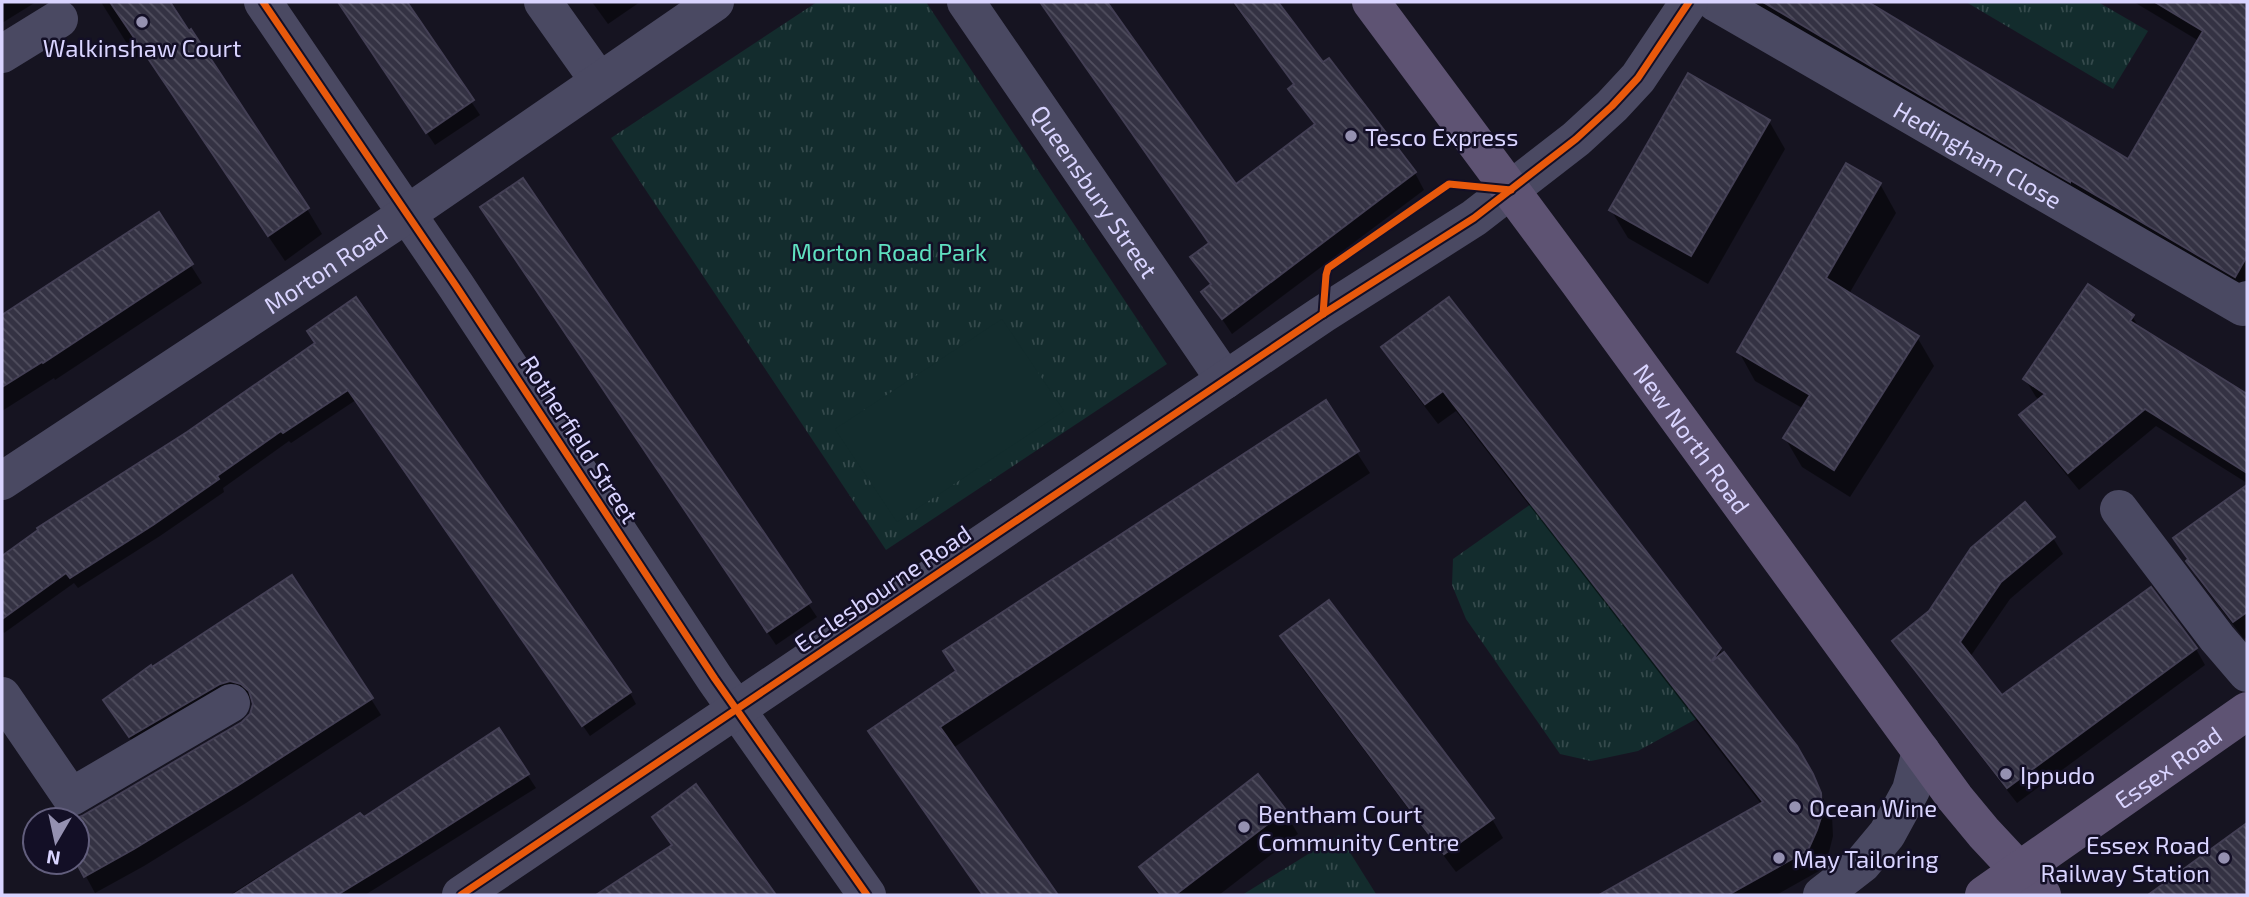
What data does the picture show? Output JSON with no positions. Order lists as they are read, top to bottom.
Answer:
{
  "streets": {
    "main road": ["New North Road", "Essex Road"],
    "street": [
      "Hedingham Close",
      "Queensbury Street",
      "Morton Road",
      "Rotherfield Street",
      "Ecclesbourne Road"
    ]
  },
  "crossings": [
    ["Queensbury Street", "Ecclesbourne Road"],
    ["Morton Road", "Rotherfield Street"],
    ["New North Road", "Ecclesbourne Road"],
    ["New North Road", "Essex Road"],
    ["Rotherfield Street", "Ecclesbourne Road"]
  ],
  "parks": ["Morton Road Park"],
  "places": [
    "Walkinshaw Court",
    "Tesco Express",
    "Ippudo",
    "Ocean Wine",
    "Bentham Court Community Centre",
    "May Tailoring",
    "Essex Road Railway Station"
  ],
  "north": "bottom"
}
